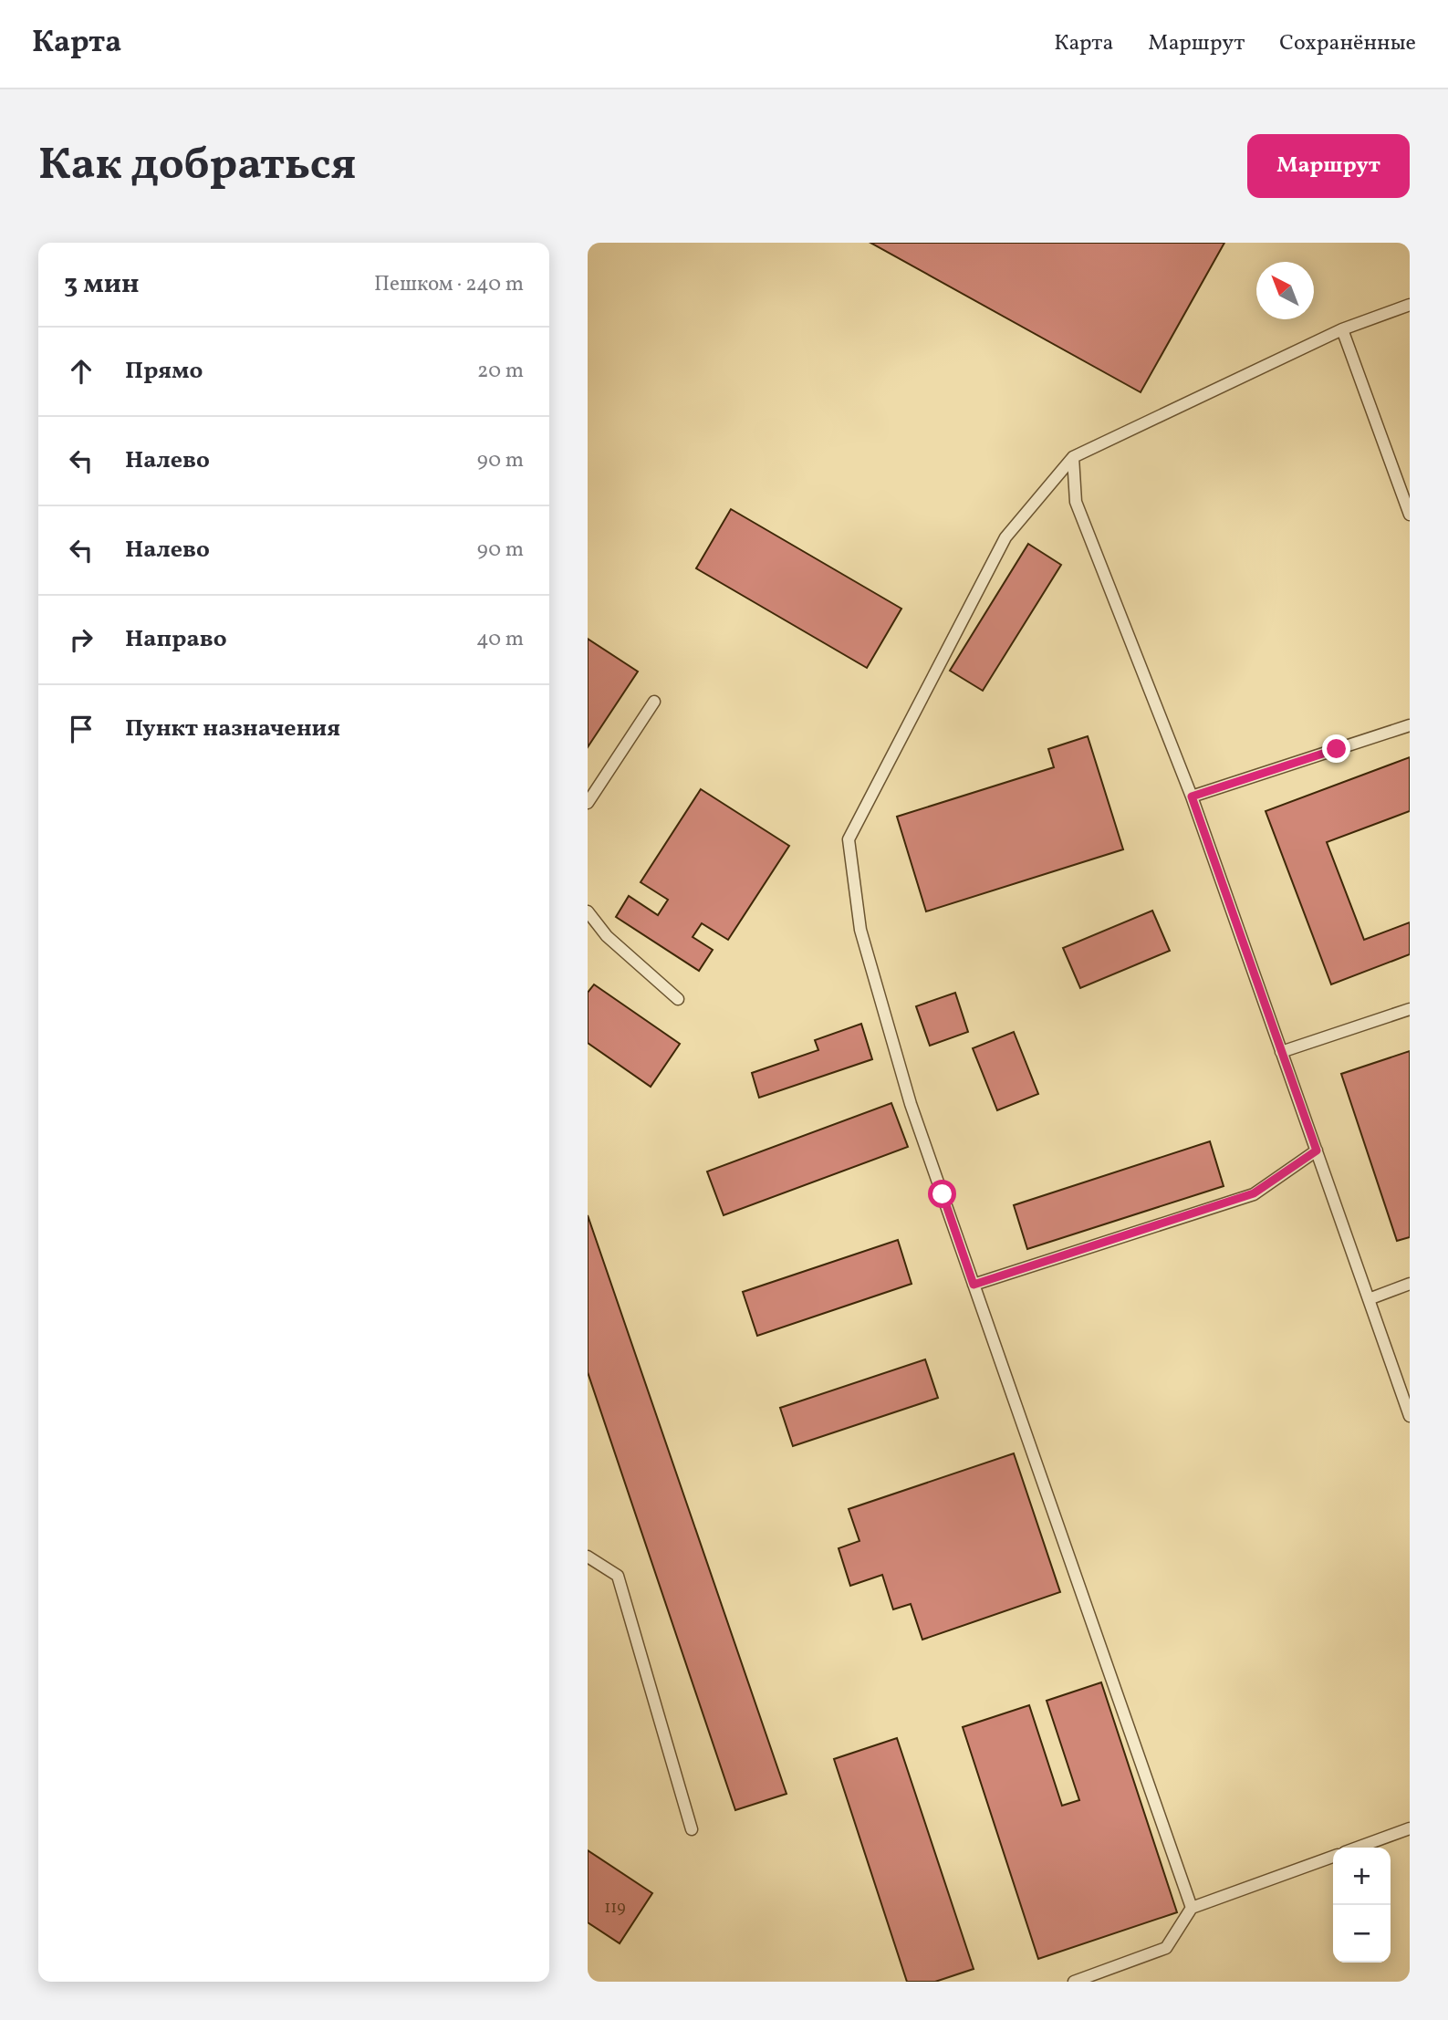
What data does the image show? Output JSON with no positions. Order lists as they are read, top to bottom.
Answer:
{
  "house_numbers": ["119"],
  "north": "top left",
  "page": {
    "header": "Карта",
    "nav": ["Карта", "Маршрут", "Сохранённые"],
    "buttons": "Маршрут",
    "title": "Как добраться",
    "heading": ["3 мин", "Пешком · 240 m"],
    "list": [
      ["Прямо", "20 m"],
      ["Налево", "90 m"],
      ["Налево", "90 m"],
      ["Направо", "40 m"],
      "Пункт назначения"
    ],
    "map_buttons": ["+", "−"]
  }
}
